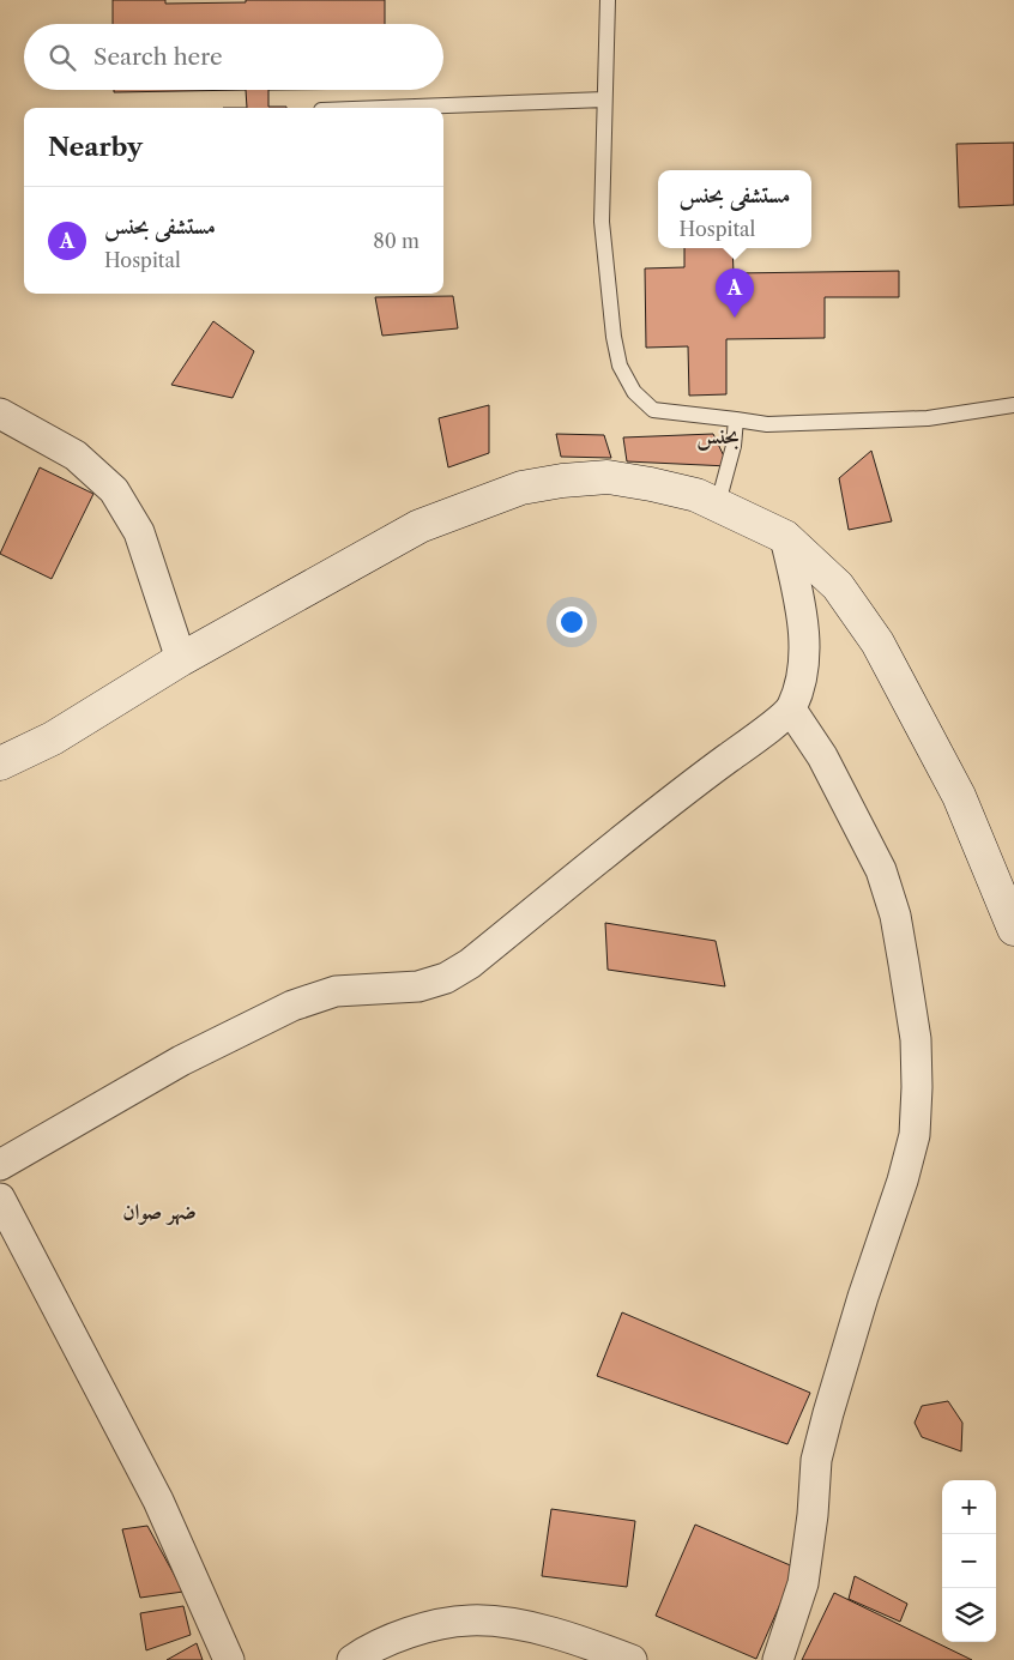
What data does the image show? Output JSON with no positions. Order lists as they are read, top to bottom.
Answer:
{
  "districts": ["بحنس", "ضهر صوان"],
  "page": {
    "search": "Search here",
    "heading": "Nearby",
    "popup": ["مستشفى بحنس", "Hospital"],
    "list": [
      {
        "mark": "A",
        "name": "مستشفى بحنس",
        "note": "Hospital",
        "value": "80 m"
      }
    ],
    "pins": "A",
    "map_buttons": ["+", "−"]
  }
}
